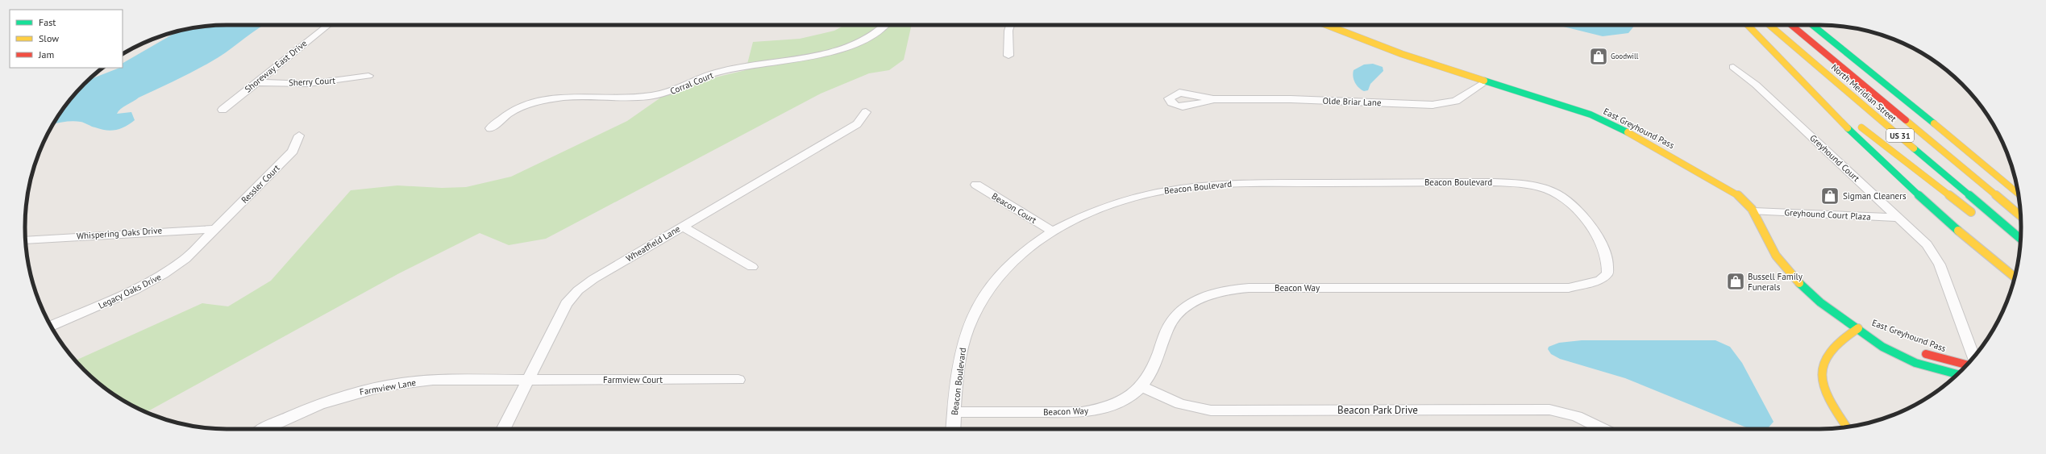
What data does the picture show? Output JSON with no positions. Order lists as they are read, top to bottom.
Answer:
{
  "streets": {
    "main road": ["North Meridian Street", "East Greyhound Pass", "US 31"],
    "street": [
      "Shoreway East Drive",
      "Sherry Court",
      "Corral Court",
      "Olde Briar Lane",
      "Greyhound Court",
      "Beacon Boulevard",
      "Ressler Court",
      "Beacon Court",
      "Greyhound Court Plaza",
      "Whispering Oaks Drive",
      "Wheatfield Lane",
      "Beacon Way",
      "Legacy Oaks Drive",
      "Farmview Court",
      "Farmview Lane",
      "Beacon Park Drive"
    ]
  },
  "crossings": [
    ["Shoreway East Drive", "Sherry Court"],
    ["Olde Briar Lane", "East Greyhound Pass"],
    ["East Greyhound Pass", "Greyhound Court Plaza"],
    ["Greyhound Court", "Greyhound Court Plaza"],
    ["Beacon Boulevard", "Beacon Court"],
    ["Beacon Boulevard", "Beacon Way"],
    ["Ressler Court", "Whispering Oaks Drive"],
    ["Ressler Court", "Legacy Oaks Drive"],
    ["Whispering Oaks Drive", "Legacy Oaks Drive"],
    ["Wheatfield Lane", "Farmview Court"],
    ["Wheatfield Lane", "Farmview Lane"],
    ["Beacon Way", "Beacon Park Drive"],
    ["Farmview Court", "Farmview Lane"]
  ],
  "places": {
    "shop": ["Goodwill", "Sigman Cleaners", "Bussell Family Funerals"]
  },
  "legend": ["Fast", "Slow", "Jam"]
}
